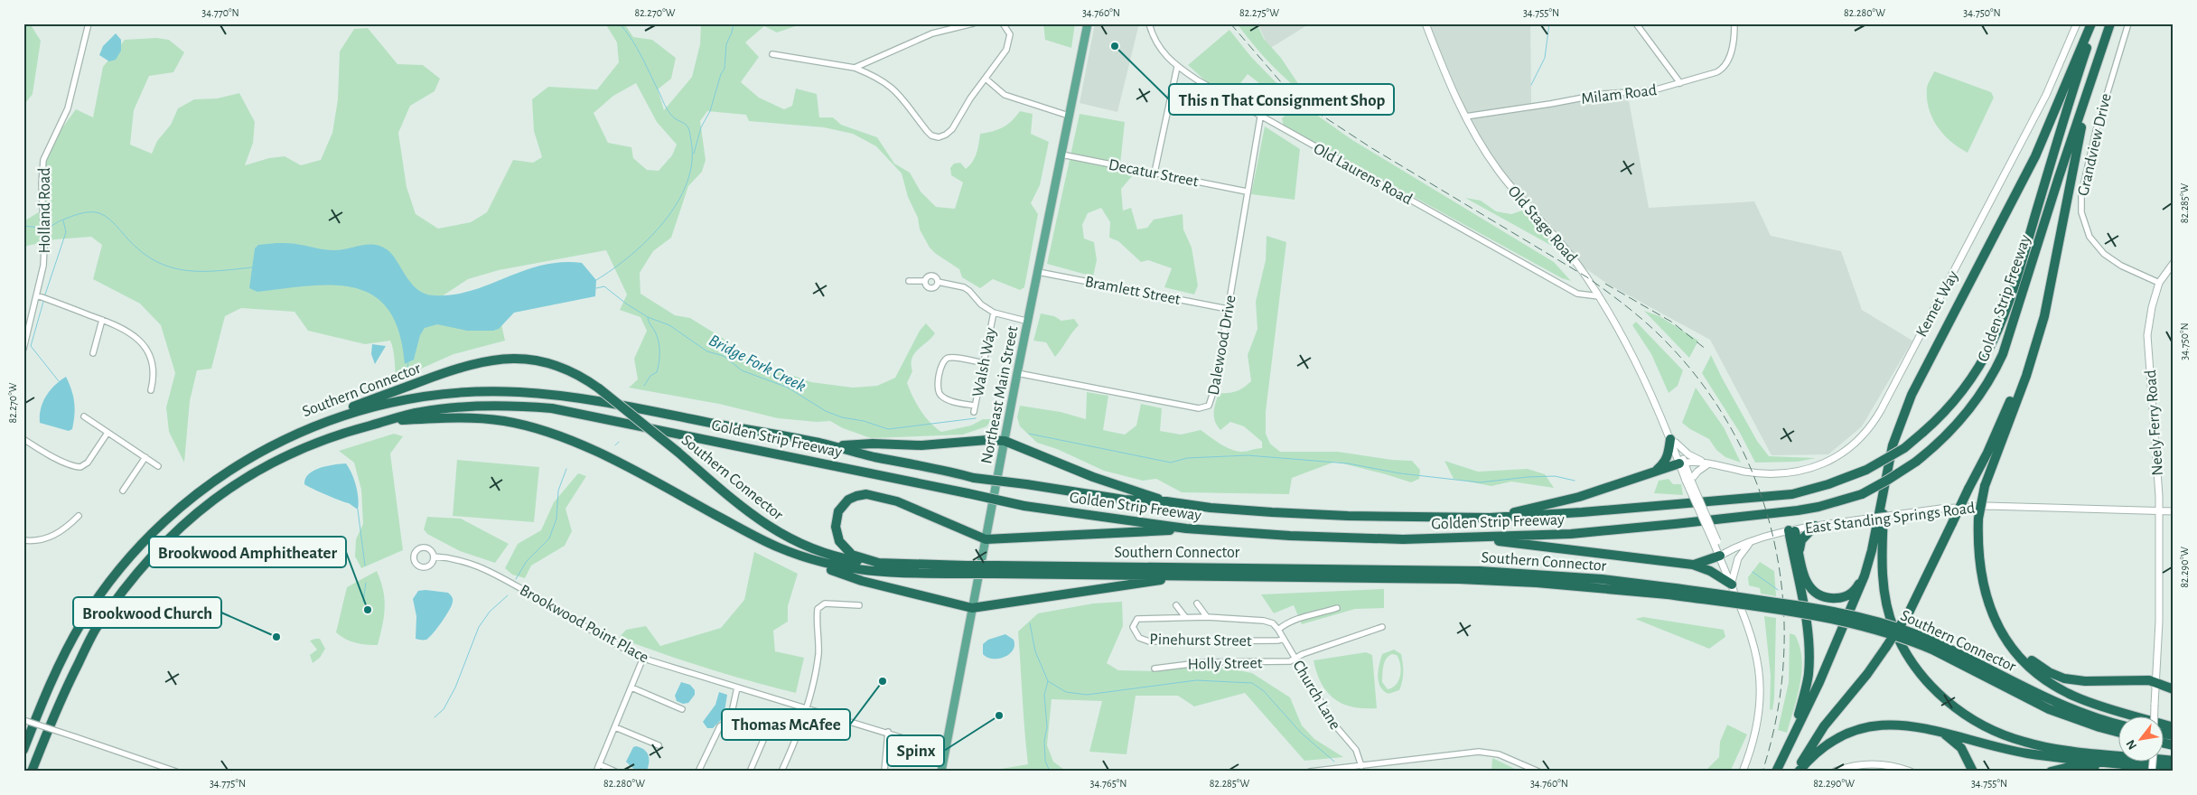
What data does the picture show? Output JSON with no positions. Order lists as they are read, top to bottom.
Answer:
{
  "streets": {
    "highway": ["Golden Strip Freeway", "Southern Connector"],
    "main road": ["Northeast Main Street"],
    "street": [
      "Milam Road",
      "Grandview Drive",
      "Decatur Street",
      "Old Laurens Road",
      "Holland Road",
      "Old Stage Road",
      "Bramlett Street",
      "Kemet Way",
      "Dalewood Drive",
      "Walsh Way",
      "Neely Ferry Road",
      "East Standing Springs Road",
      "Brookwood Point Place",
      "Pinehurst Street",
      "Holly Street",
      "Church Lane"
    ]
  },
  "crossings": [
    ["Milam Road", "Old Stage Road"],
    ["Grandview Drive", "Neely Ferry Road"],
    ["Decatur Street", "Dalewood Drive"],
    ["Decatur Street", "Northeast Main Street"],
    ["Old Laurens Road", "Old Stage Road"],
    ["Old Laurens Road", "Dalewood Drive"],
    ["Old Stage Road", "Kemet Way"],
    ["Old Stage Road", "East Standing Springs Road"],
    ["Bramlett Street", "Dalewood Drive"],
    ["Bramlett Street", "Northeast Main Street"],
    ["Golden Strip Freeway", "Southern Connector"],
    ["Dalewood Drive", "Northeast Main Street"],
    ["Northeast Main Street", "Brookwood Point Place"],
    ["Neely Ferry Road", "East Standing Springs Road"],
    ["Pinehurst Street", "Church Lane"],
    ["Holly Street", "Church Lane"]
  ],
  "water": ["Bridge Fork Creek"],
  "places": [
    "This n That Consignment Shop",
    "Brookwood Amphitheater",
    "Brookwood Church",
    "Thomas McAfee",
    "Spinx"
  ],
  "north": "bottom left",
  "coordinates": [
    "34.770°N",
    "82.270°W",
    "34.760°N",
    "82.275°W",
    "34.755°N",
    "82.280°W",
    "34.750°N",
    "82.285°W",
    "82.290°W",
    "34.775°N",
    "34.765°N"
  ]
}
